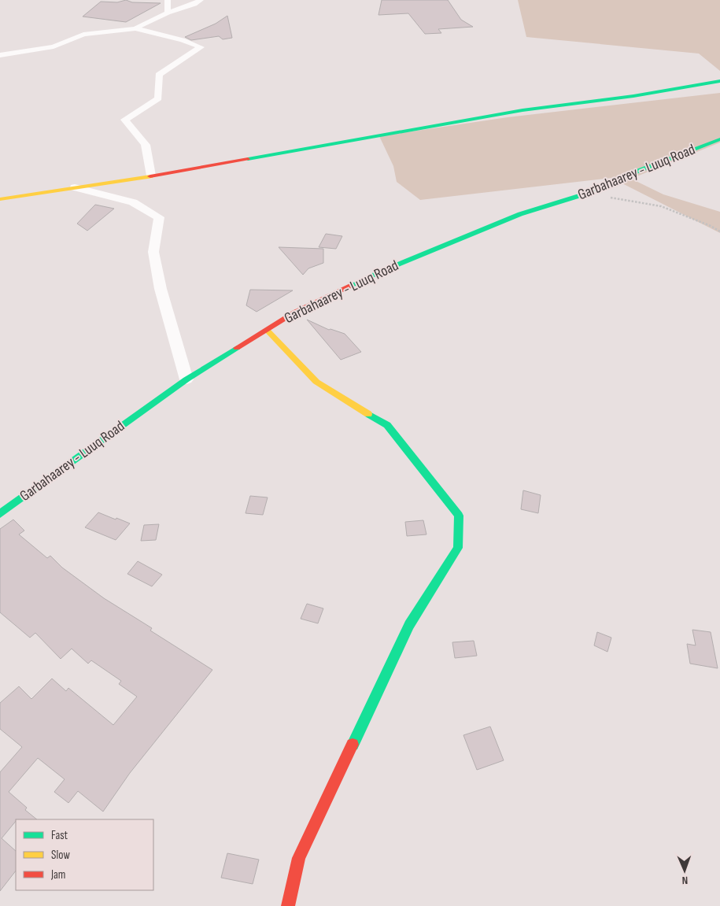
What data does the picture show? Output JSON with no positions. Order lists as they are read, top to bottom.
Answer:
{
  "streets": {
    "street": ["Garbahaarey - Luuq Road"]
  },
  "legend": ["Fast", "Slow", "Jam"],
  "north": "bottom"
}
